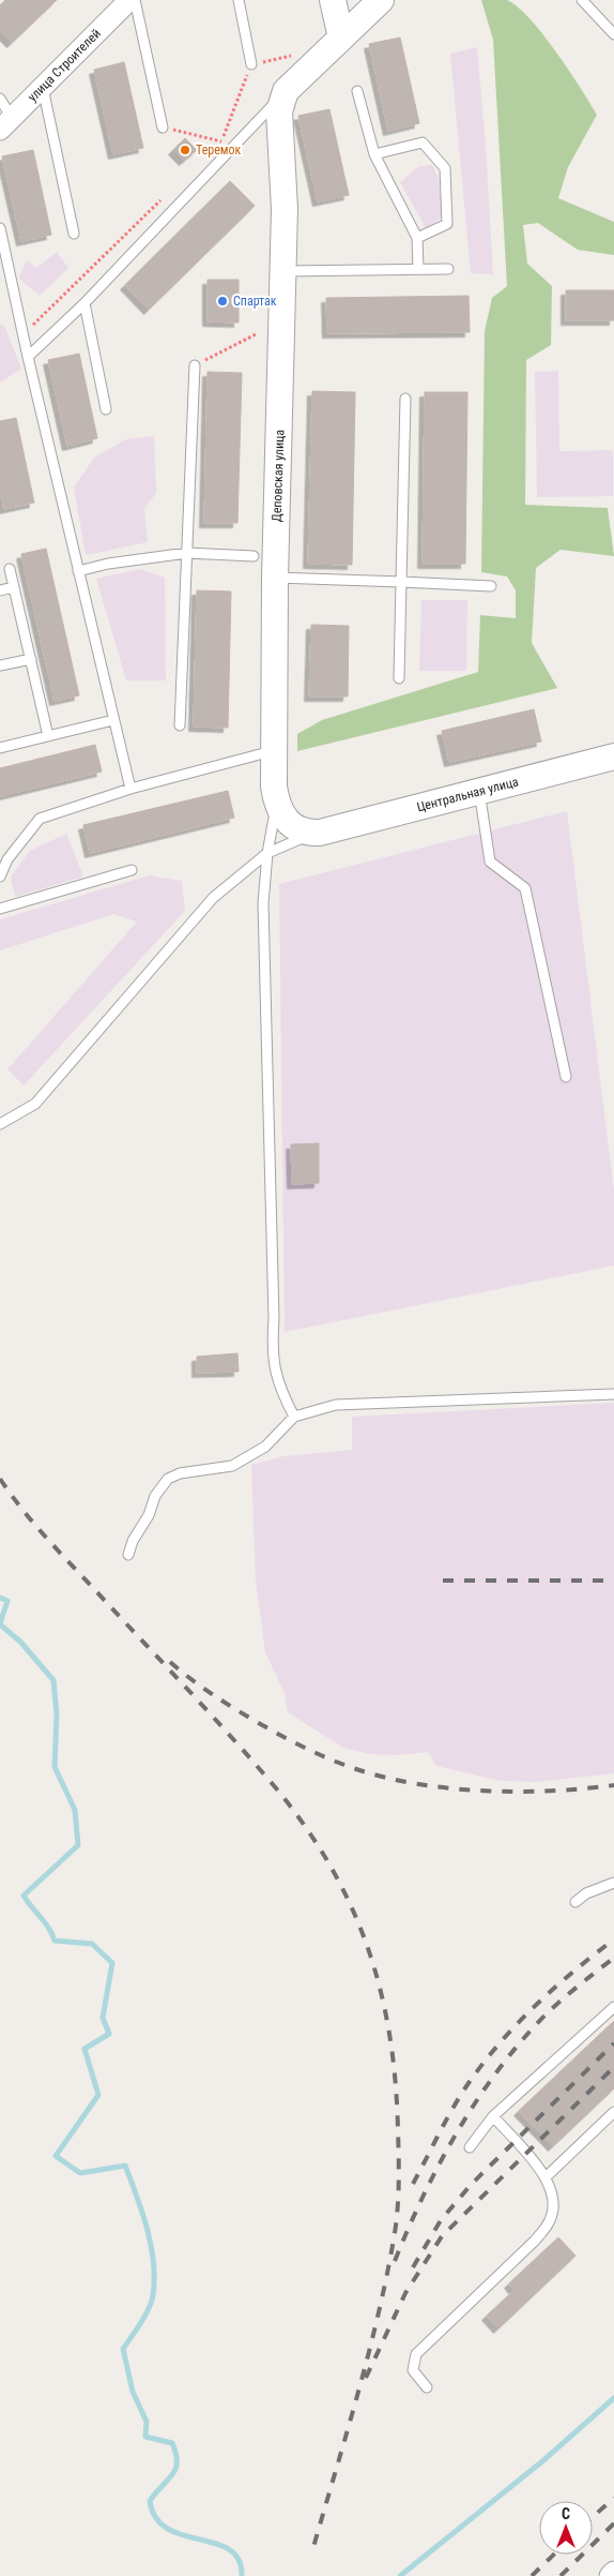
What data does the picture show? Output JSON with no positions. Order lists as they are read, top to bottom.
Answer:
{
  "streets": {
    "street": ["улица Строителей", "Деповская улица", "Центральная улица"]
  },
  "places": ["Теремок", "Спартак"],
  "north": "top"
}
